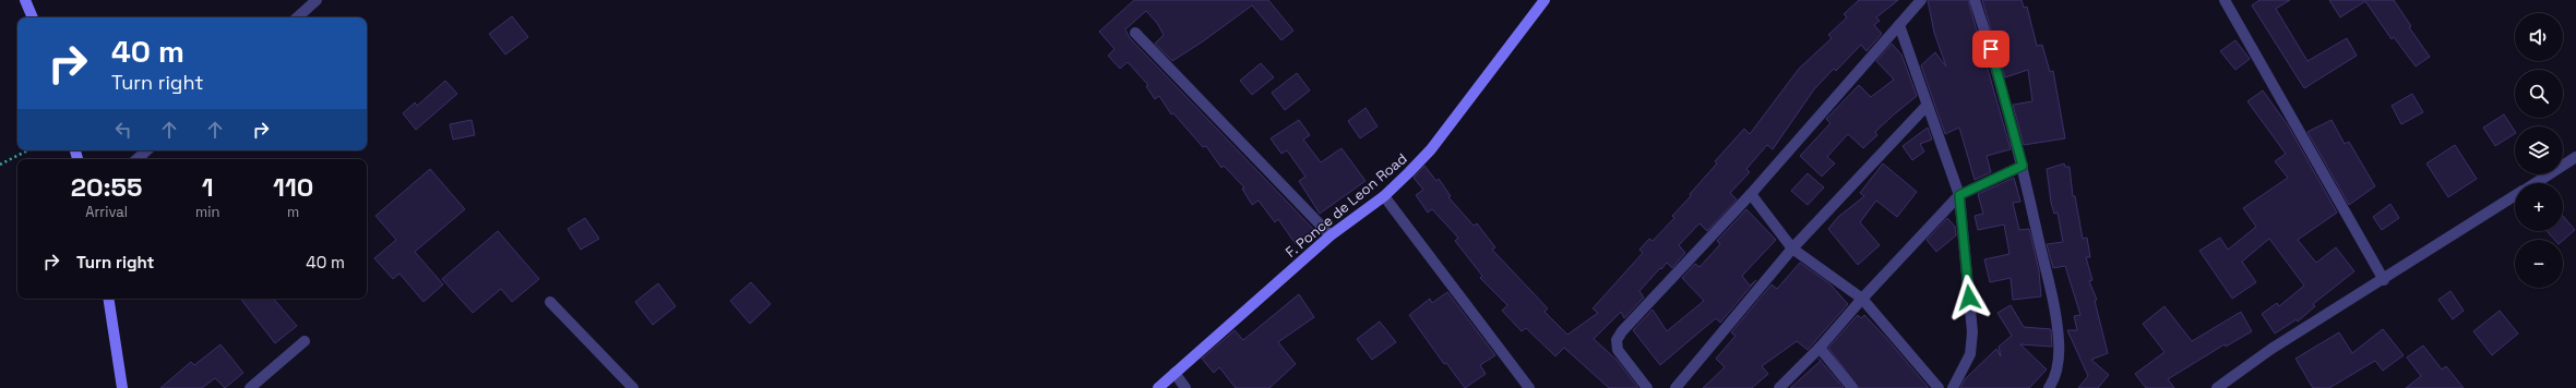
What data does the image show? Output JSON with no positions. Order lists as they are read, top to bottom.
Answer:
{
  "streets": {
    "street": ["F. Ponce de Leon Road"]
  },
  "page": {
    "map_buttons": ["+", "−"],
    "turn": ["40 m", "Turn right"],
    "eta": [
      "20:55",
      "Arrival",
      "1",
      "min",
      "110",
      "m"
    ],
    "list": [
      {
        "name": "Turn right",
        "value": "40 m"
      }
    ]
  }
}
